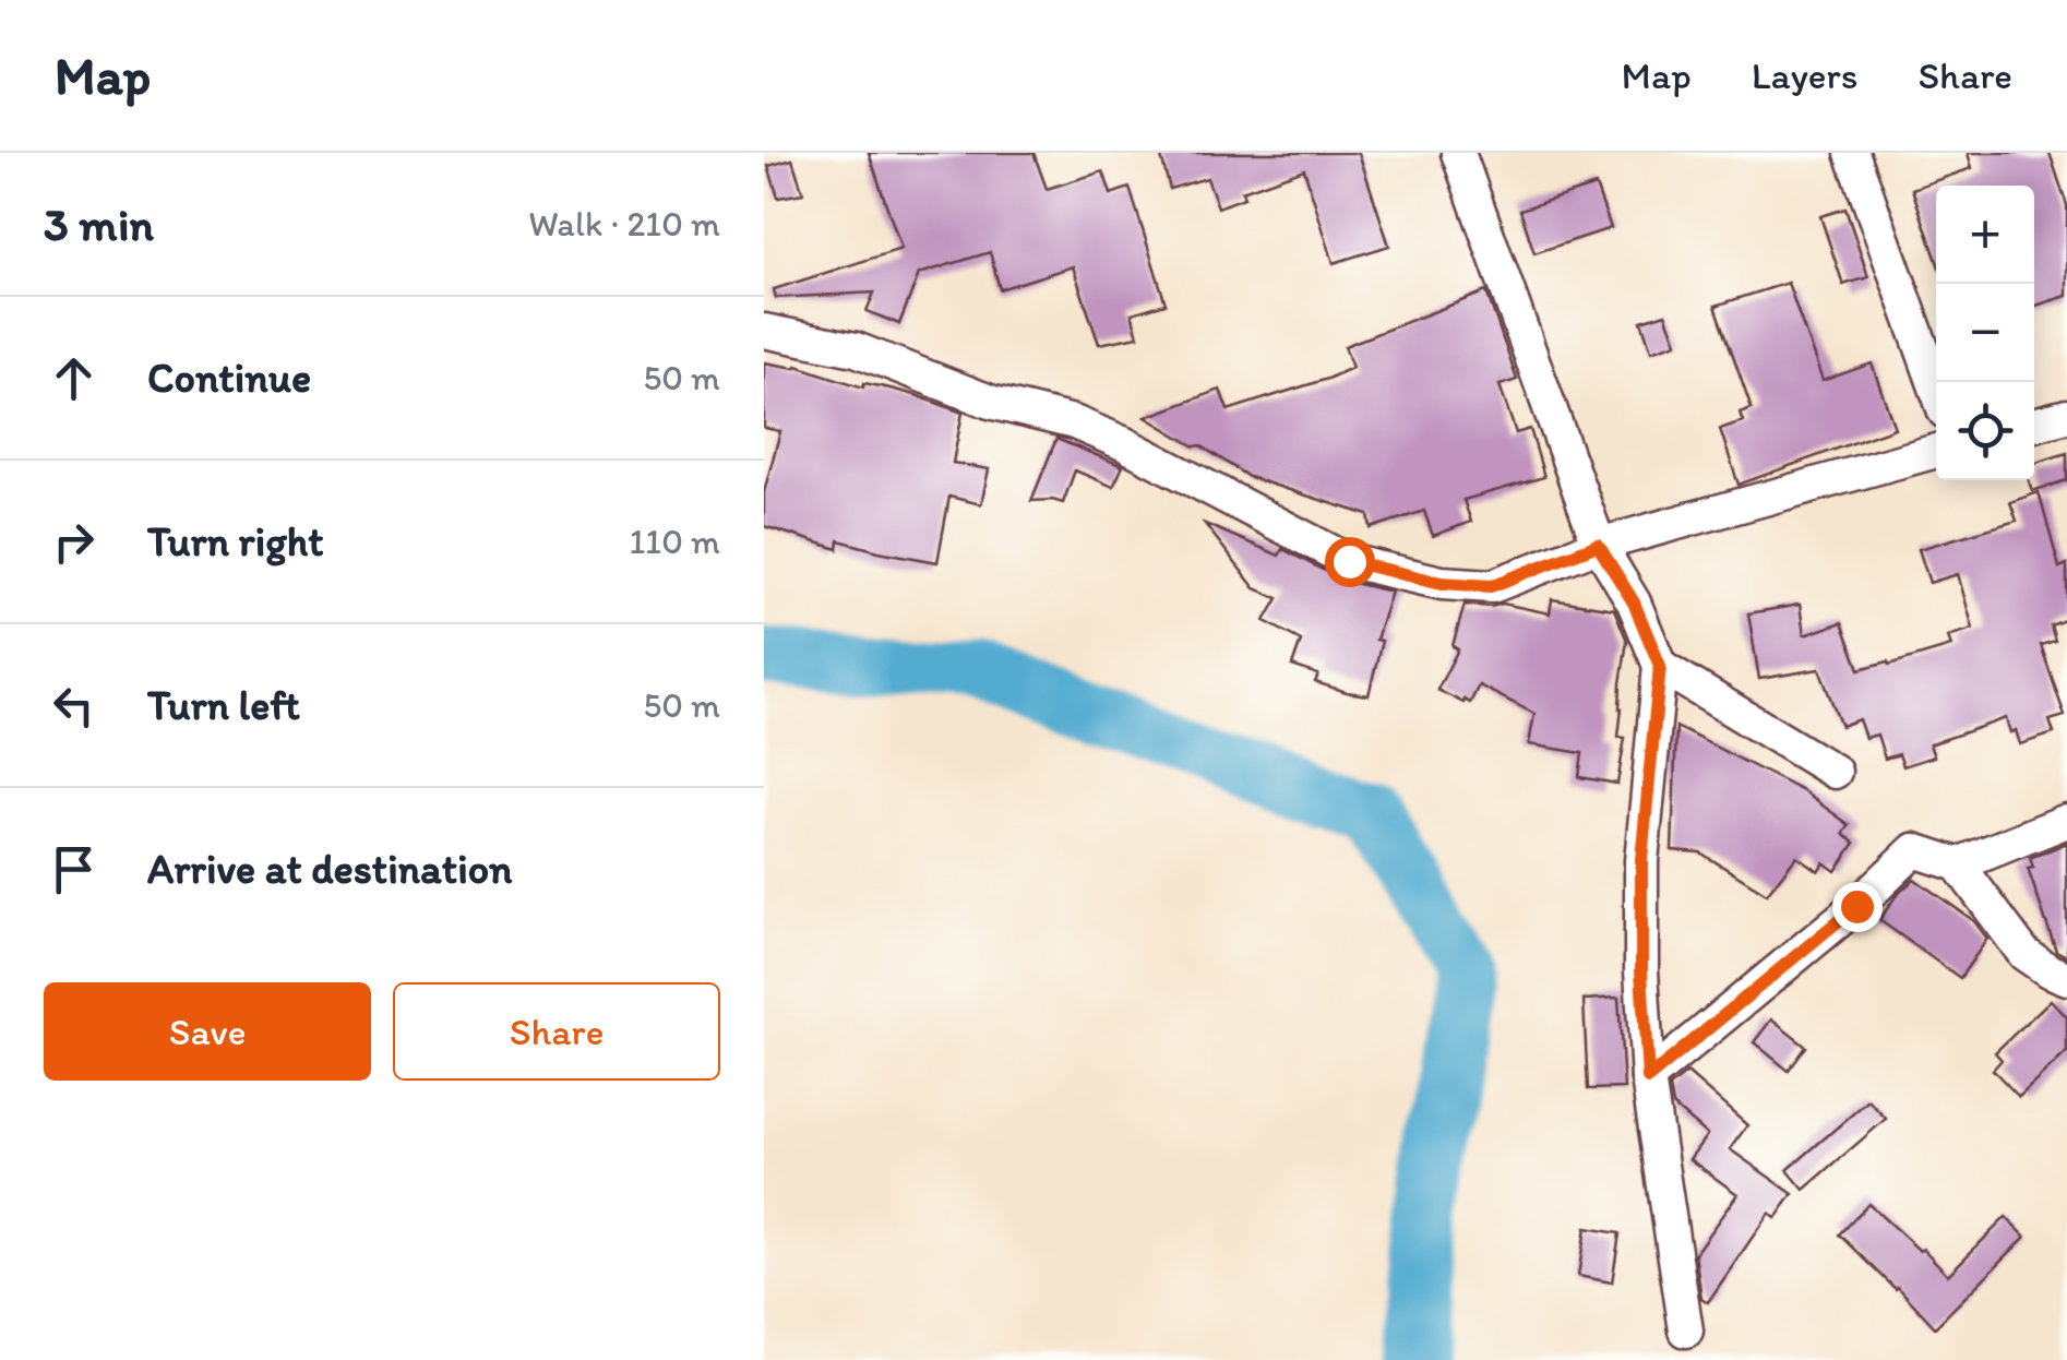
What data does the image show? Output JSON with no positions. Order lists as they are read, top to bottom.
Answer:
{
  "page": {
    "header": "Map",
    "nav": ["Map", "Layers", "Share"],
    "heading": ["3 min", "Walk · 210 m"],
    "map_buttons": ["+", "−"],
    "list": [
      ["Continue", "50 m"],
      ["Turn right", "110 m"],
      ["Turn left", "50 m"],
      "Arrive at destination"
    ],
    "buttons": ["Save", "Share"]
  }
}
